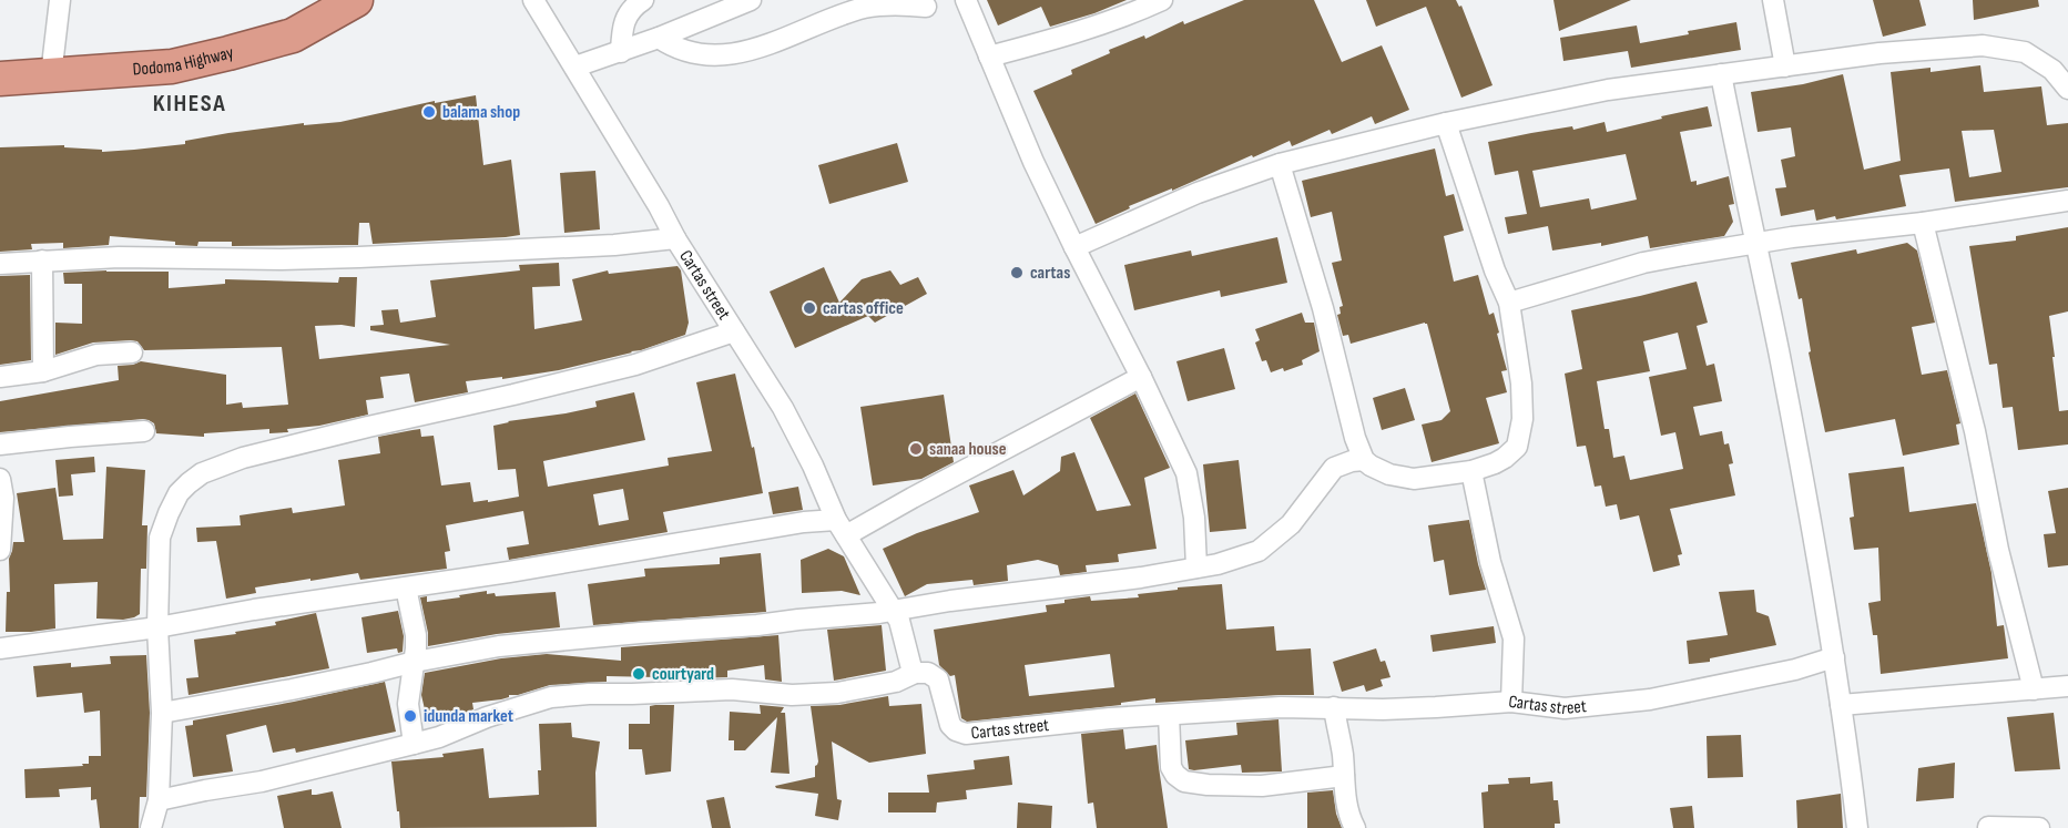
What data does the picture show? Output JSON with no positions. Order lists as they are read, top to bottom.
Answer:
{
  "streets": {
    "highway": ["Dodoma Highway"],
    "street": ["Cartas street"]
  },
  "districts": ["KIHESA"],
  "places": [
    "balama shop",
    "cartas",
    "cartas office",
    "sanaa house",
    "courtyard",
    "idunda market"
  ]
}
